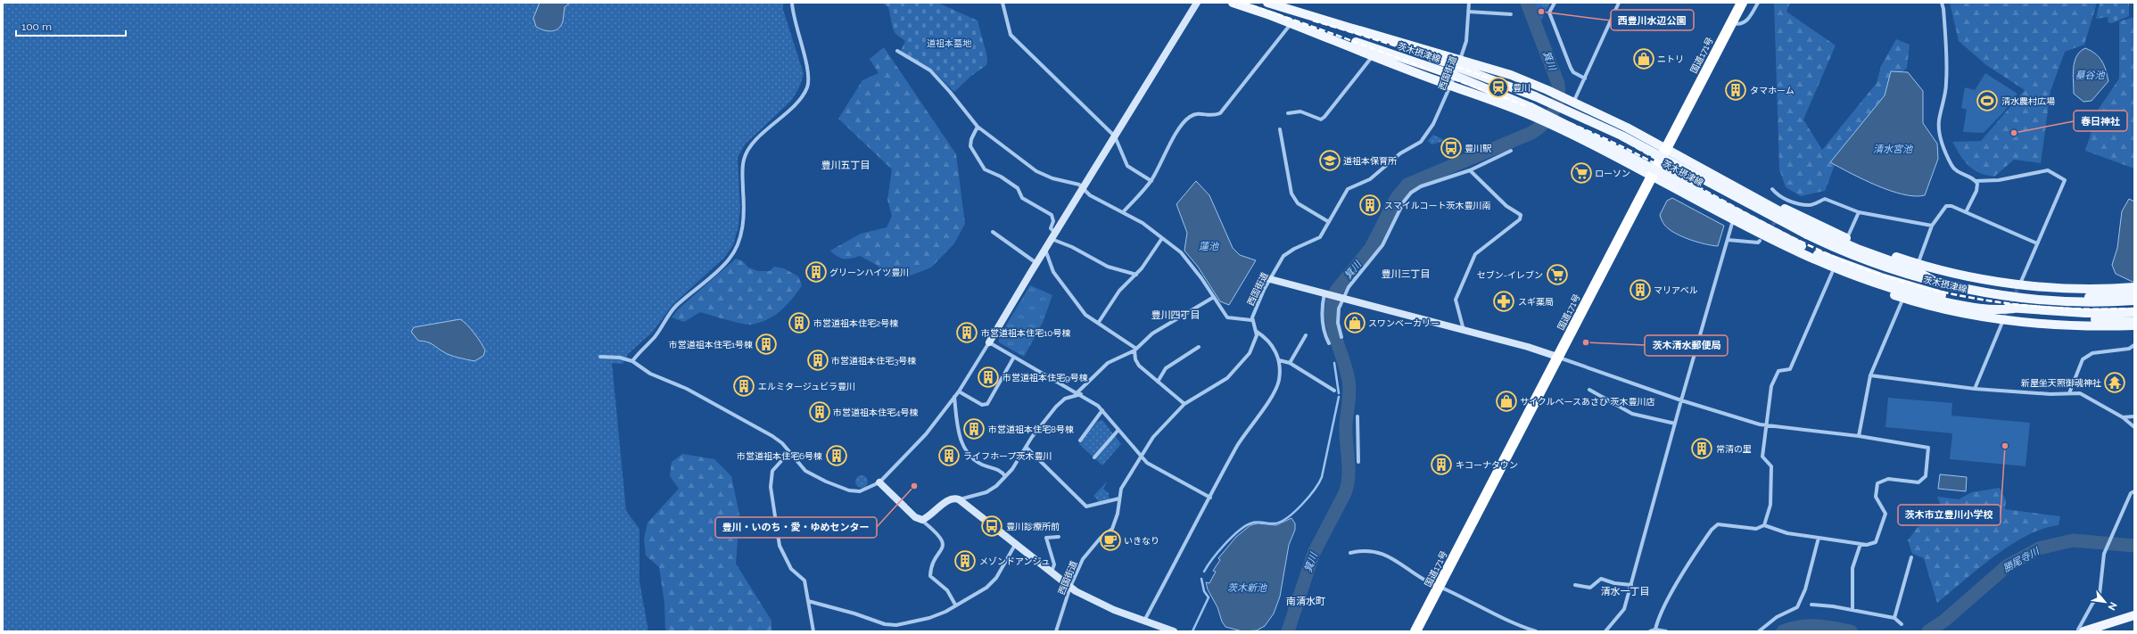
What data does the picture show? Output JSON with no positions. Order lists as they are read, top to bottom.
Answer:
{
  "streets": {
    "highway": ["国道171号"],
    "main road": ["茨木摂津線"],
    "street": ["西国街道"]
  },
  "crossings": [
    ["茨木摂津線", "西国街道"]
  ],
  "districts": [
    "豊川五丁目",
    "豊川三丁目",
    "豊川四丁目",
    "清水一丁目",
    "南清水町"
  ],
  "water": [
    "箕川",
    "墓谷池",
    "清水宮池",
    "蓮池",
    "勝尾寺川",
    "茨木新池"
  ],
  "parks": ["道祖本墓地"],
  "places": {
    "other": [
      "西豊川水辺公園",
      "春日神社",
      "茨木清水郵便局",
      "茨木市立豊川小学校",
      "豊川・いのち・愛・ゆめセンター"
    ],
    "shop": ["ニトリ", "スワンベーカリー", "サイクルベースあさひ 茨木豊川店"],
    "station": ["豊川"],
    "building": [
      "タマホーム",
      "スマイルコート茨木豊川南",
      "グリーンハイツ豊川",
      "マリアベル",
      "市営道祖本住宅2号棟",
      "市営道祖本住宅10号棟",
      "市営道祖本住宅1号棟",
      "市営道祖本住宅3号棟",
      "市営道祖本住宅9号棟",
      "エルミタージュビラ豊川",
      "市営道祖本住宅4号棟",
      "市営道祖本住宅8号棟",
      "常清の里",
      "市営道祖本住宅6号棟",
      "ライフホープ茨木豊川",
      "キコーナタウン",
      "メゾンドアンジュ"
    ],
    "sports": ["清水農村広場"],
    "bus stop": ["豊川駅", "豊川診療所前"],
    "school or university": ["道祖本保育所"],
    "supermarket": ["ローソン", "セブン-イレブン"],
    "pharmacy": ["スギ薬局"],
    "temple": ["新屋坐天照御魂神社"],
    "cafe": ["いきなり"]
  },
  "scale_bar": "100 m",
  "north": "bottom right"
}
